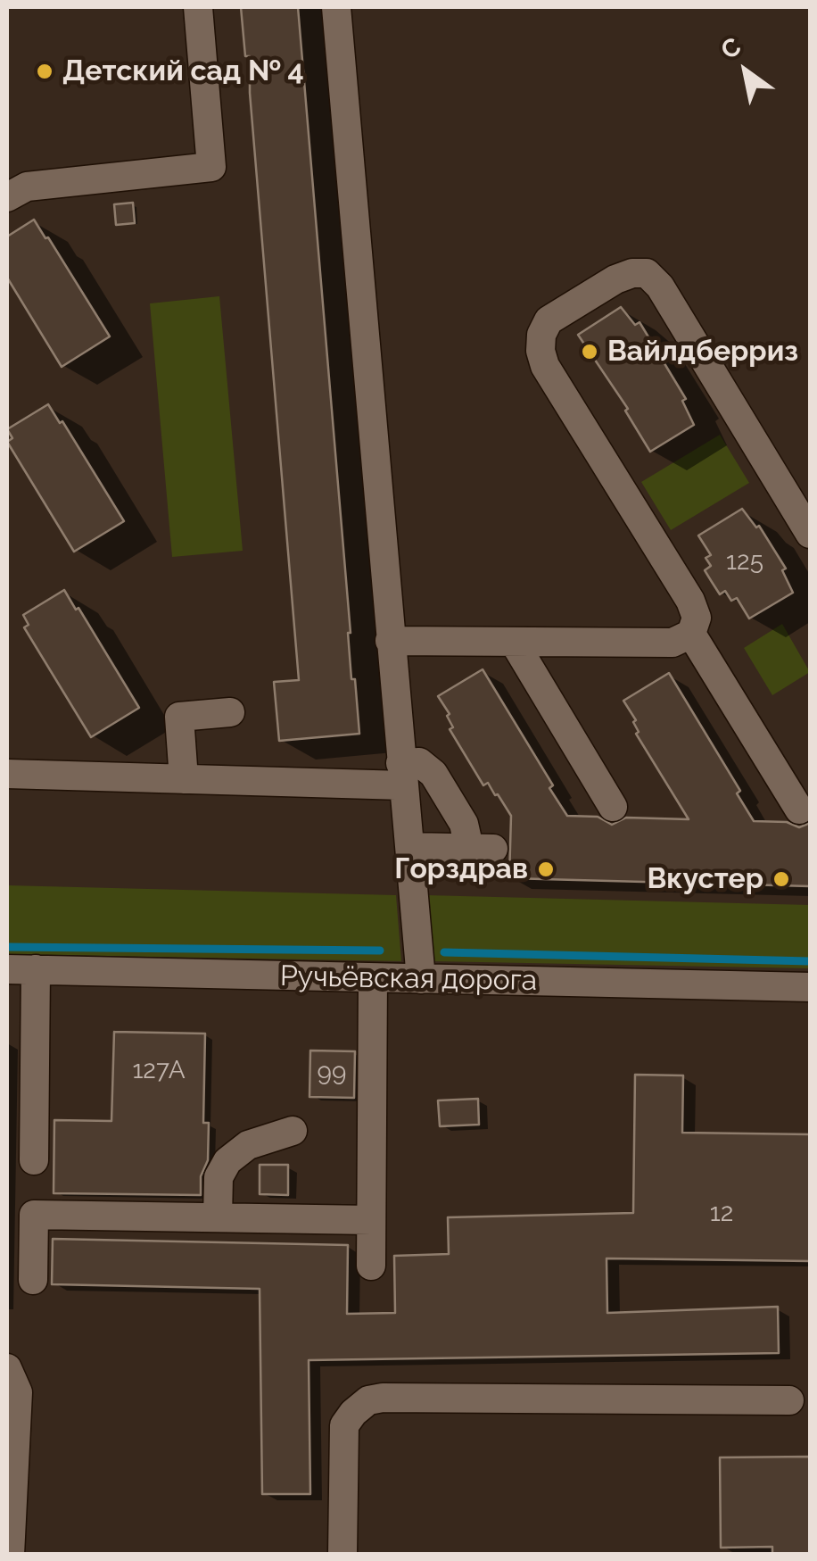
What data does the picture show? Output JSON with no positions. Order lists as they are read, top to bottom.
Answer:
{
  "streets": {
    "street": ["Ручьёвская дорога"]
  },
  "places": [
    "Детский сад № 4",
    "Вайлдберриз",
    "Горздрав",
    "Вкустер"
  ],
  "house_numbers": [
    "125",
    "127А",
    "99",
    "12"
  ],
  "north": "top left"
}
